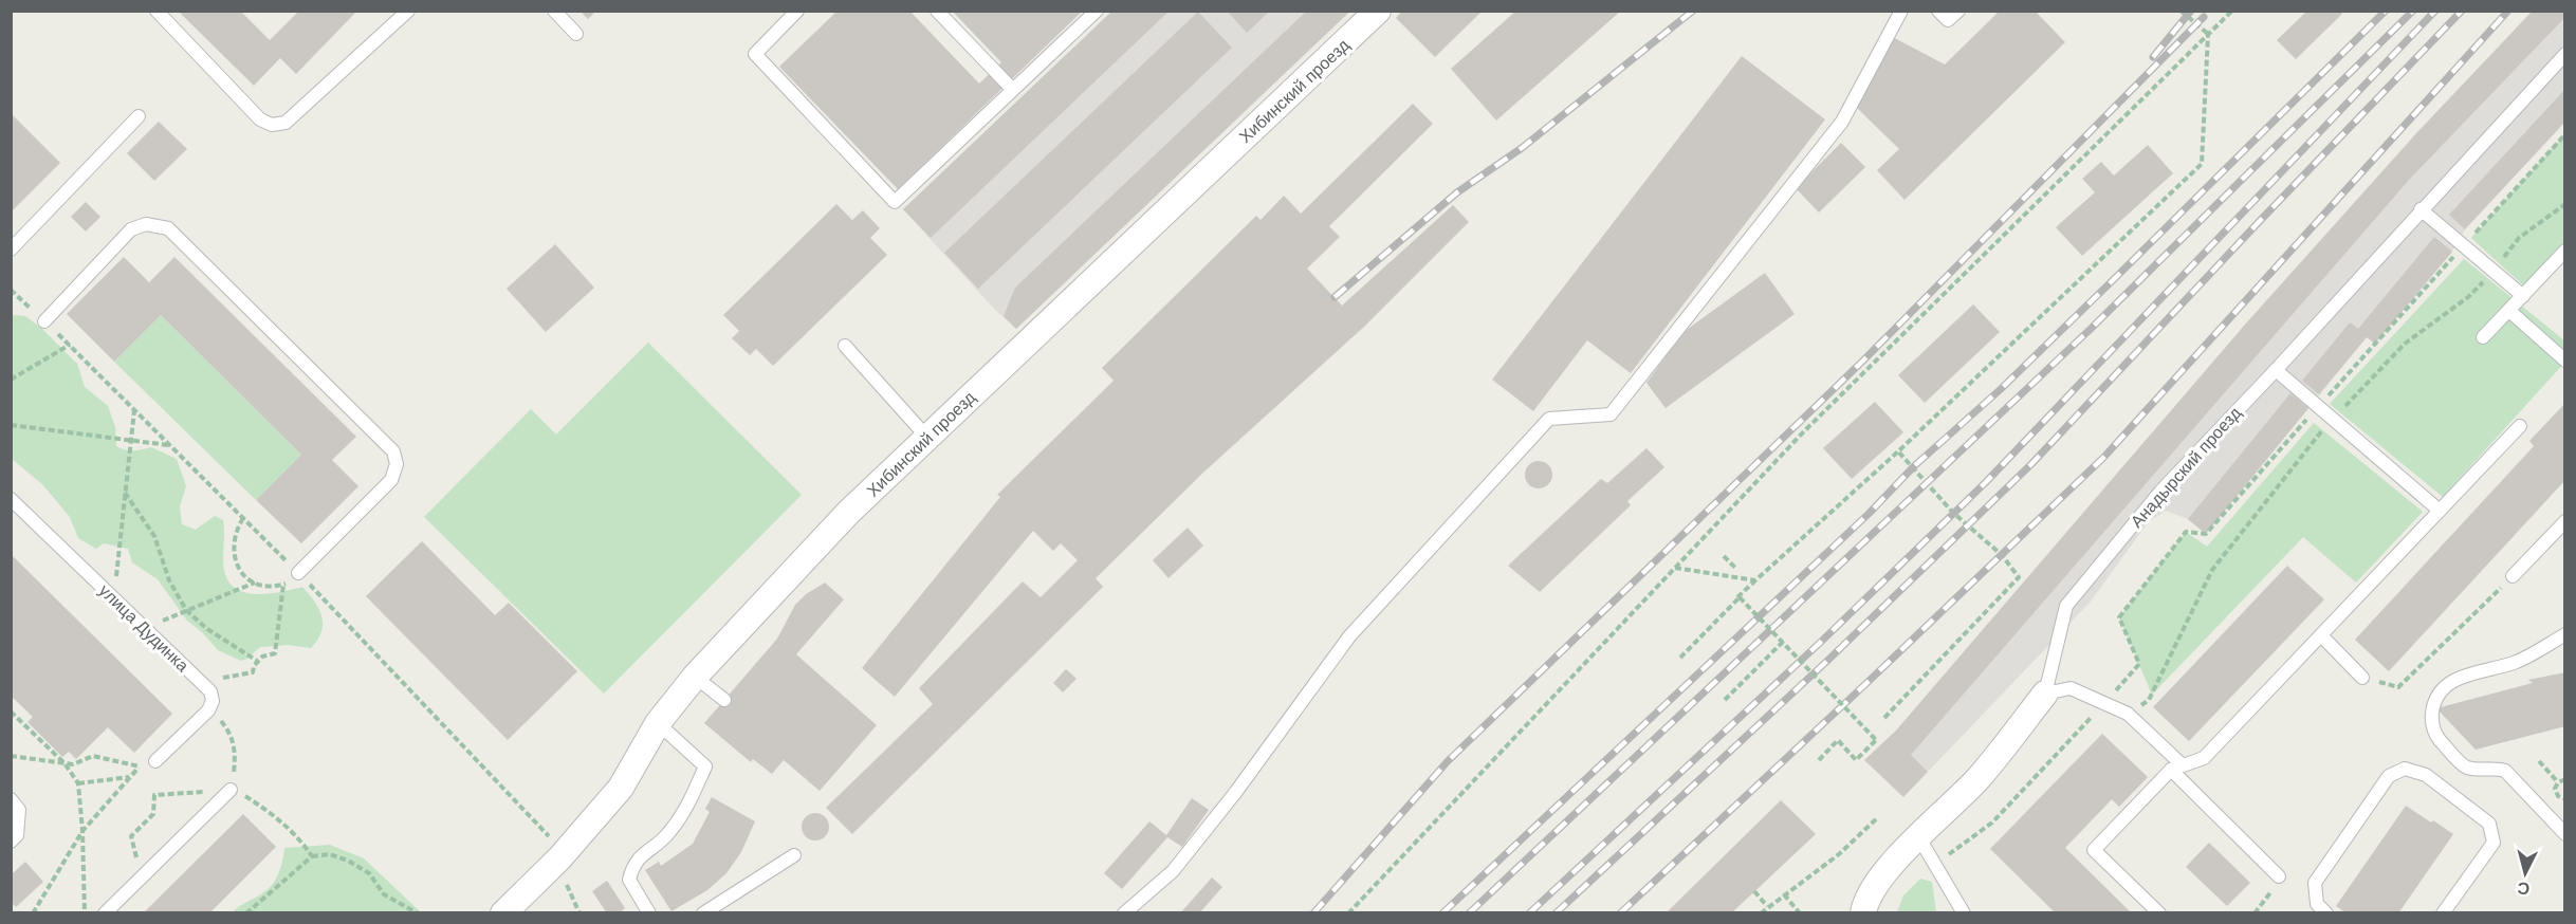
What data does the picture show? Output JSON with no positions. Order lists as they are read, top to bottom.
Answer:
{
  "streets": {
    "street": ["Хибинский проезд", "Анадырский проезд"],
    "lane": ["улица Дудинка"]
  },
  "north": "bottom"
}
